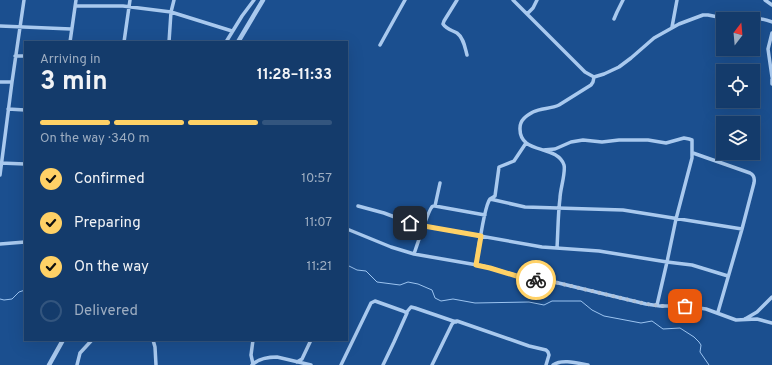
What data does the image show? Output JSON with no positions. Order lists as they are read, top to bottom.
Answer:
{
  "north": "top",
  "page": {
    "heading": ["3 min", "Arriving in", "11:28–11:33"],
    "bar": "On the way · 340 m",
    "list": [
      ["Confirmed", "10:57"],
      ["Preparing", "11:07"],
      ["On the way", "11:21"],
      "Delivered"
    ]
  }
}
